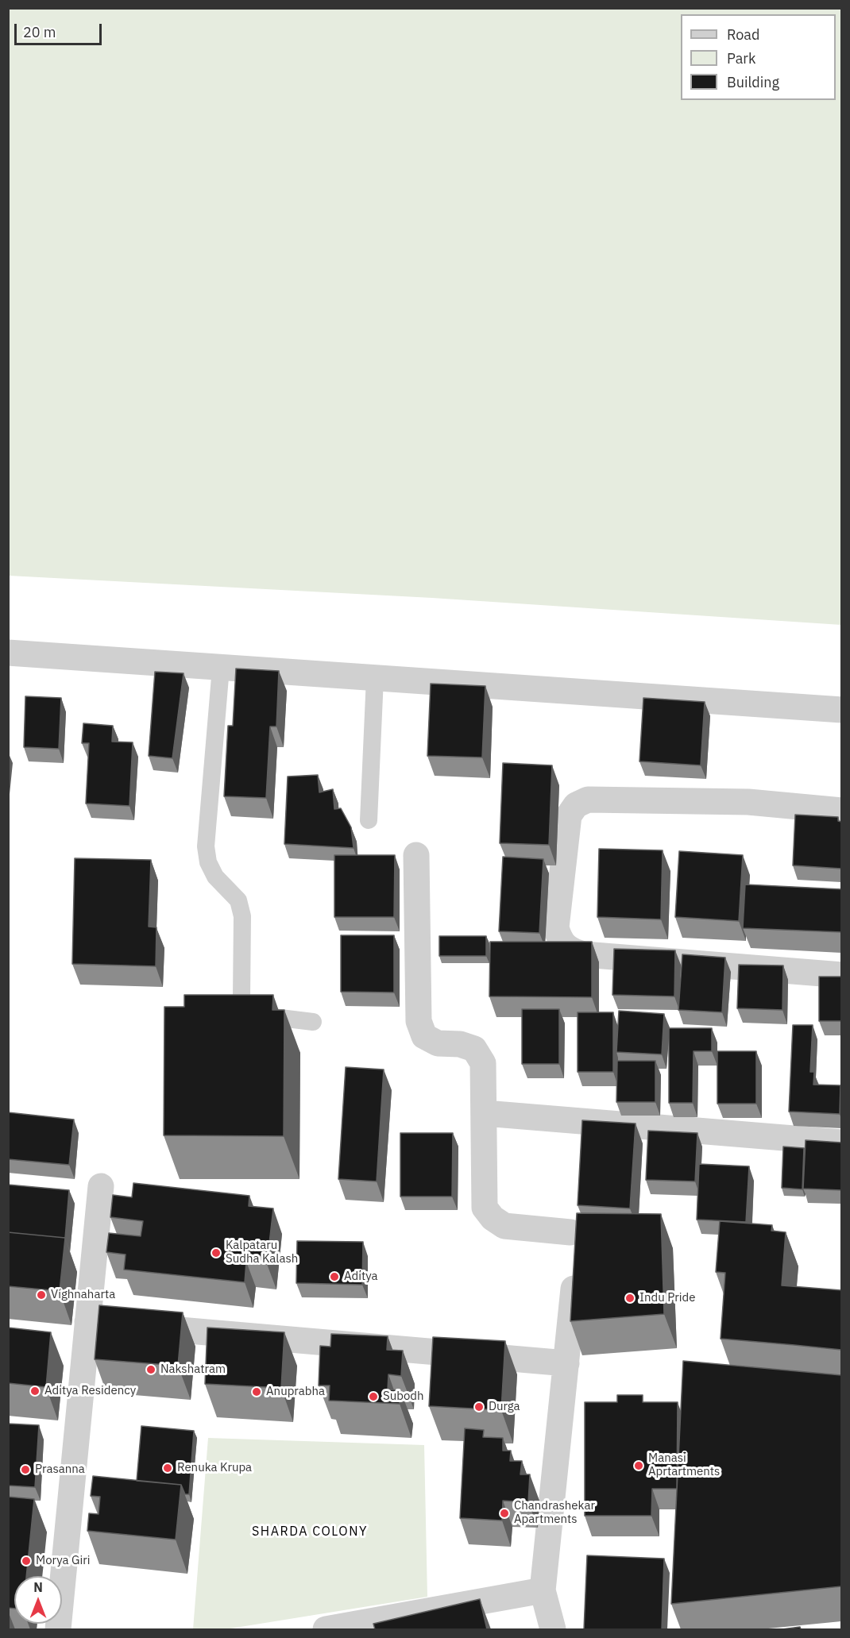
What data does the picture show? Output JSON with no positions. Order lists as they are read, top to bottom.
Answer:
{
  "districts": ["SHARDA COLONY"],
  "places": [
    "Kalpataru Sudha Kalash",
    "Aditya",
    "Vighnaharta",
    "Indu Pride",
    "Nakshatram",
    "Aditya Residency",
    "Anuprabha",
    "Subodh",
    "Durga",
    "Manasi Aprtartments",
    "Renuka Krupa",
    "Prasanna",
    "Chandrashekar Apartments",
    "Morya Giri"
  ],
  "legend": ["Road", "Park", "Building"],
  "scale_bar": "20 m",
  "north": "top"
}
